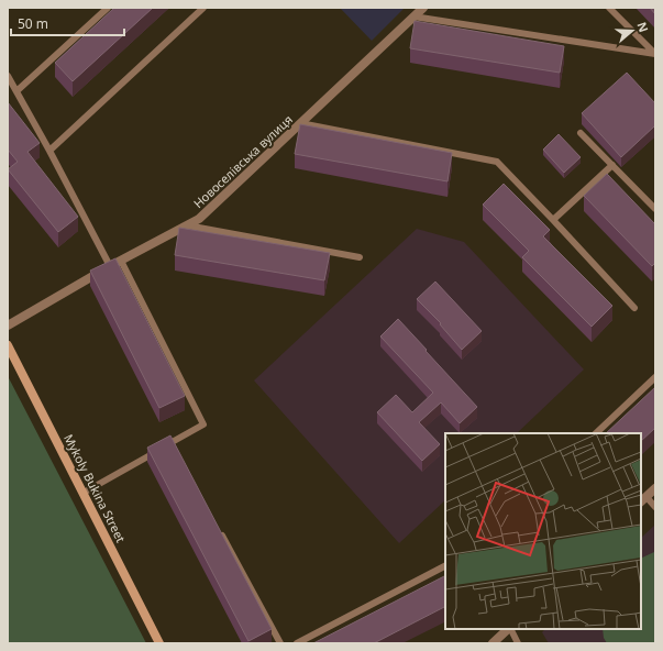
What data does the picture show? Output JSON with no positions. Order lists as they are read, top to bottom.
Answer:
{
  "streets": {
    "street": ["Новоселівська вулиця", "Mykoly Bukina Street"]
  },
  "scale_bar": "50 m",
  "north": "right"
}
